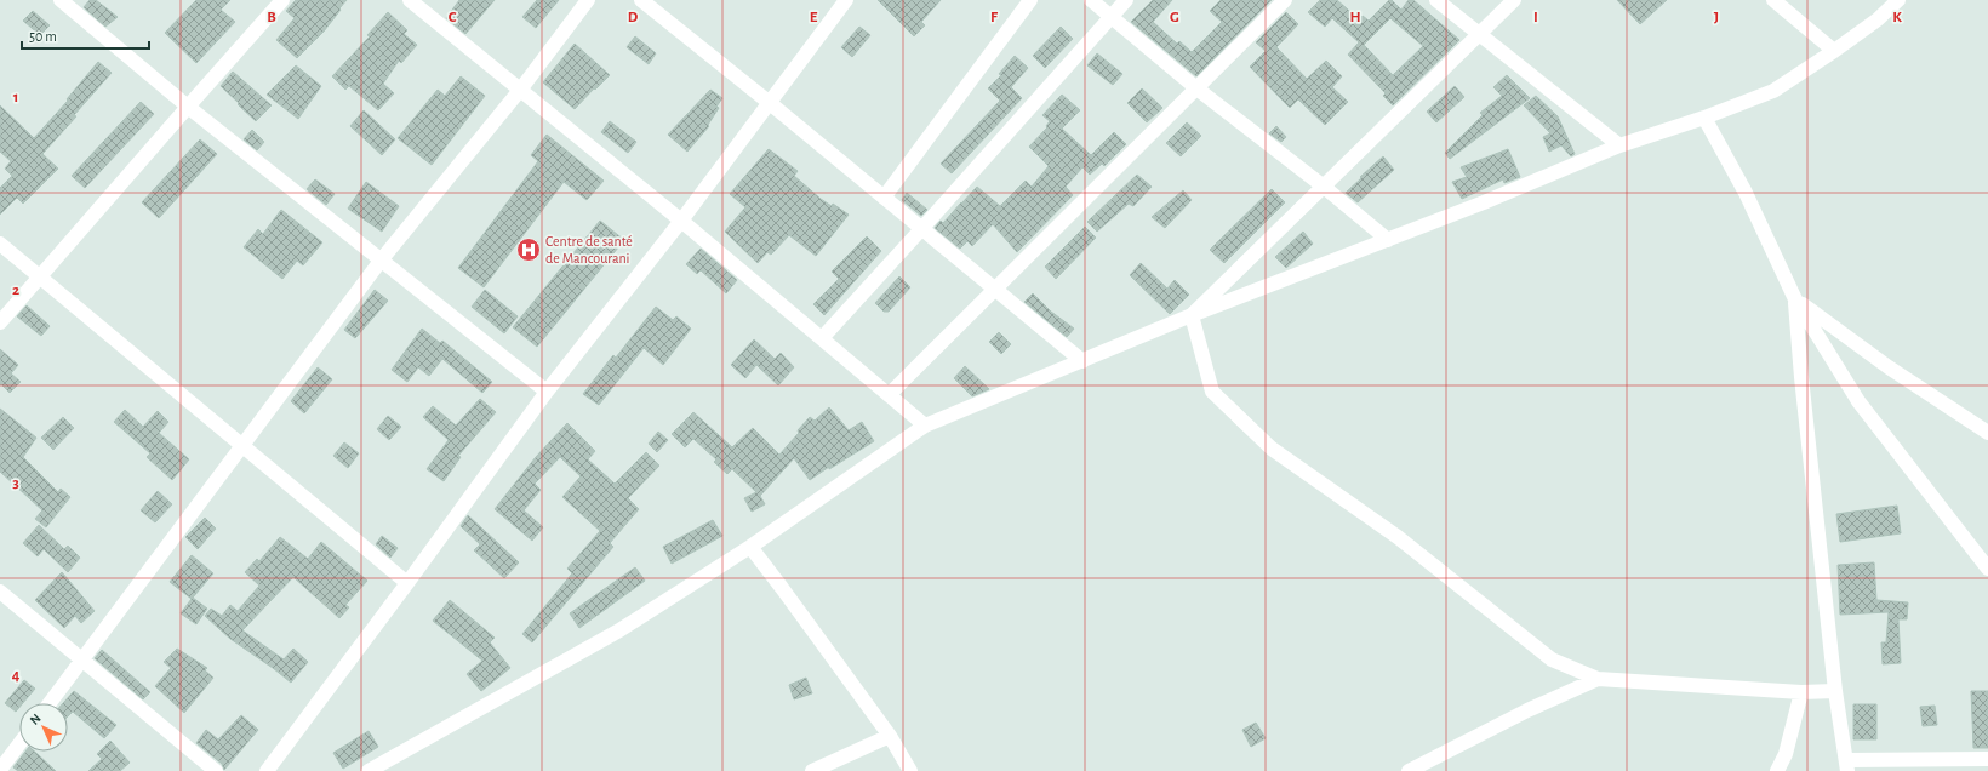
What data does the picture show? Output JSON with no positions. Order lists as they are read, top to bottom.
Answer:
{
  "places": {
    "hospital": ["Centre de santé de Mancourani"]
  },
  "scale_bar": "50 m",
  "north": "top left",
  "grid": {
    "columns": [
      "B",
      "C",
      "D",
      "E",
      "F",
      "G",
      "H",
      "I",
      "J",
      "K"
    ],
    "rows": [
      "1",
      "2",
      "3",
      "4"
    ]
  }
}
